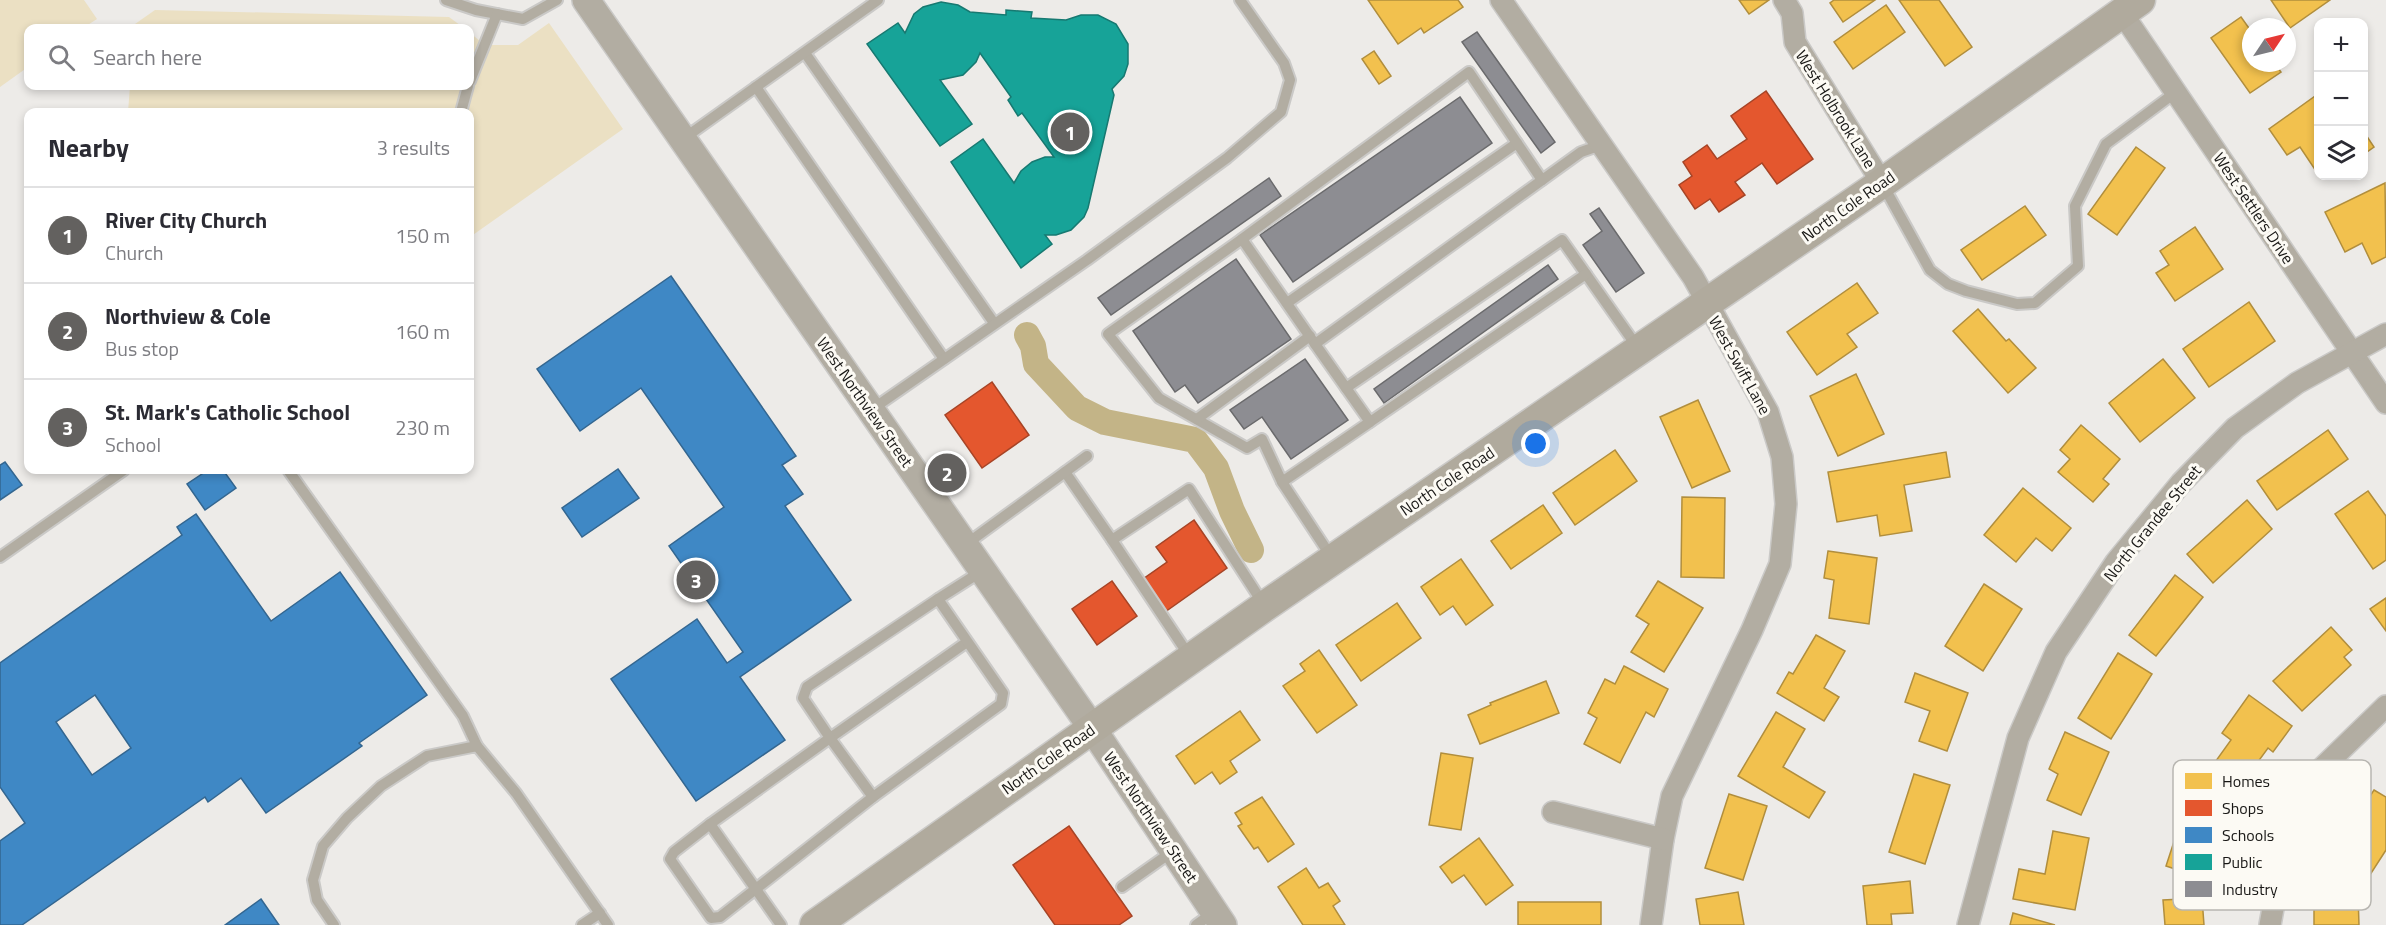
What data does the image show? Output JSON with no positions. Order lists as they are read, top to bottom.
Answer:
{
  "streets": {
    "main road": ["North Cole Road"],
    "street": [
      "West Holbrook Lane",
      "West Settlers Drive",
      "West Swift Lane",
      "West Northview Street",
      "North Grandee Street"
    ]
  },
  "crossings": [
    ["West Holbrook Lane", "North Cole Road"],
    ["North Cole Road", "West Settlers Drive"],
    ["North Cole Road", "West Swift Lane"],
    ["North Cole Road", "West Northview Street"],
    ["West Settlers Drive", "North Grandee Street"]
  ],
  "legend": [
    "Homes",
    "Shops",
    "Schools",
    "Public",
    "Industry"
  ],
  "north": "top right",
  "page": {
    "map_buttons": ["+", "−"],
    "search": "Search here",
    "heading": ["Nearby", "3 results"],
    "pins": ["1", "2", "3"],
    "list": [
      {
        "mark": "1",
        "name": "River City Church",
        "note": "Church",
        "value": "150 m"
      },
      {
        "mark": "2",
        "name": "Northview & Cole",
        "note": "Bus stop",
        "value": "160 m"
      },
      {
        "mark": "3",
        "name": "St. Mark's Catholic School",
        "note": "School",
        "value": "230 m"
      }
    ]
  }
}
